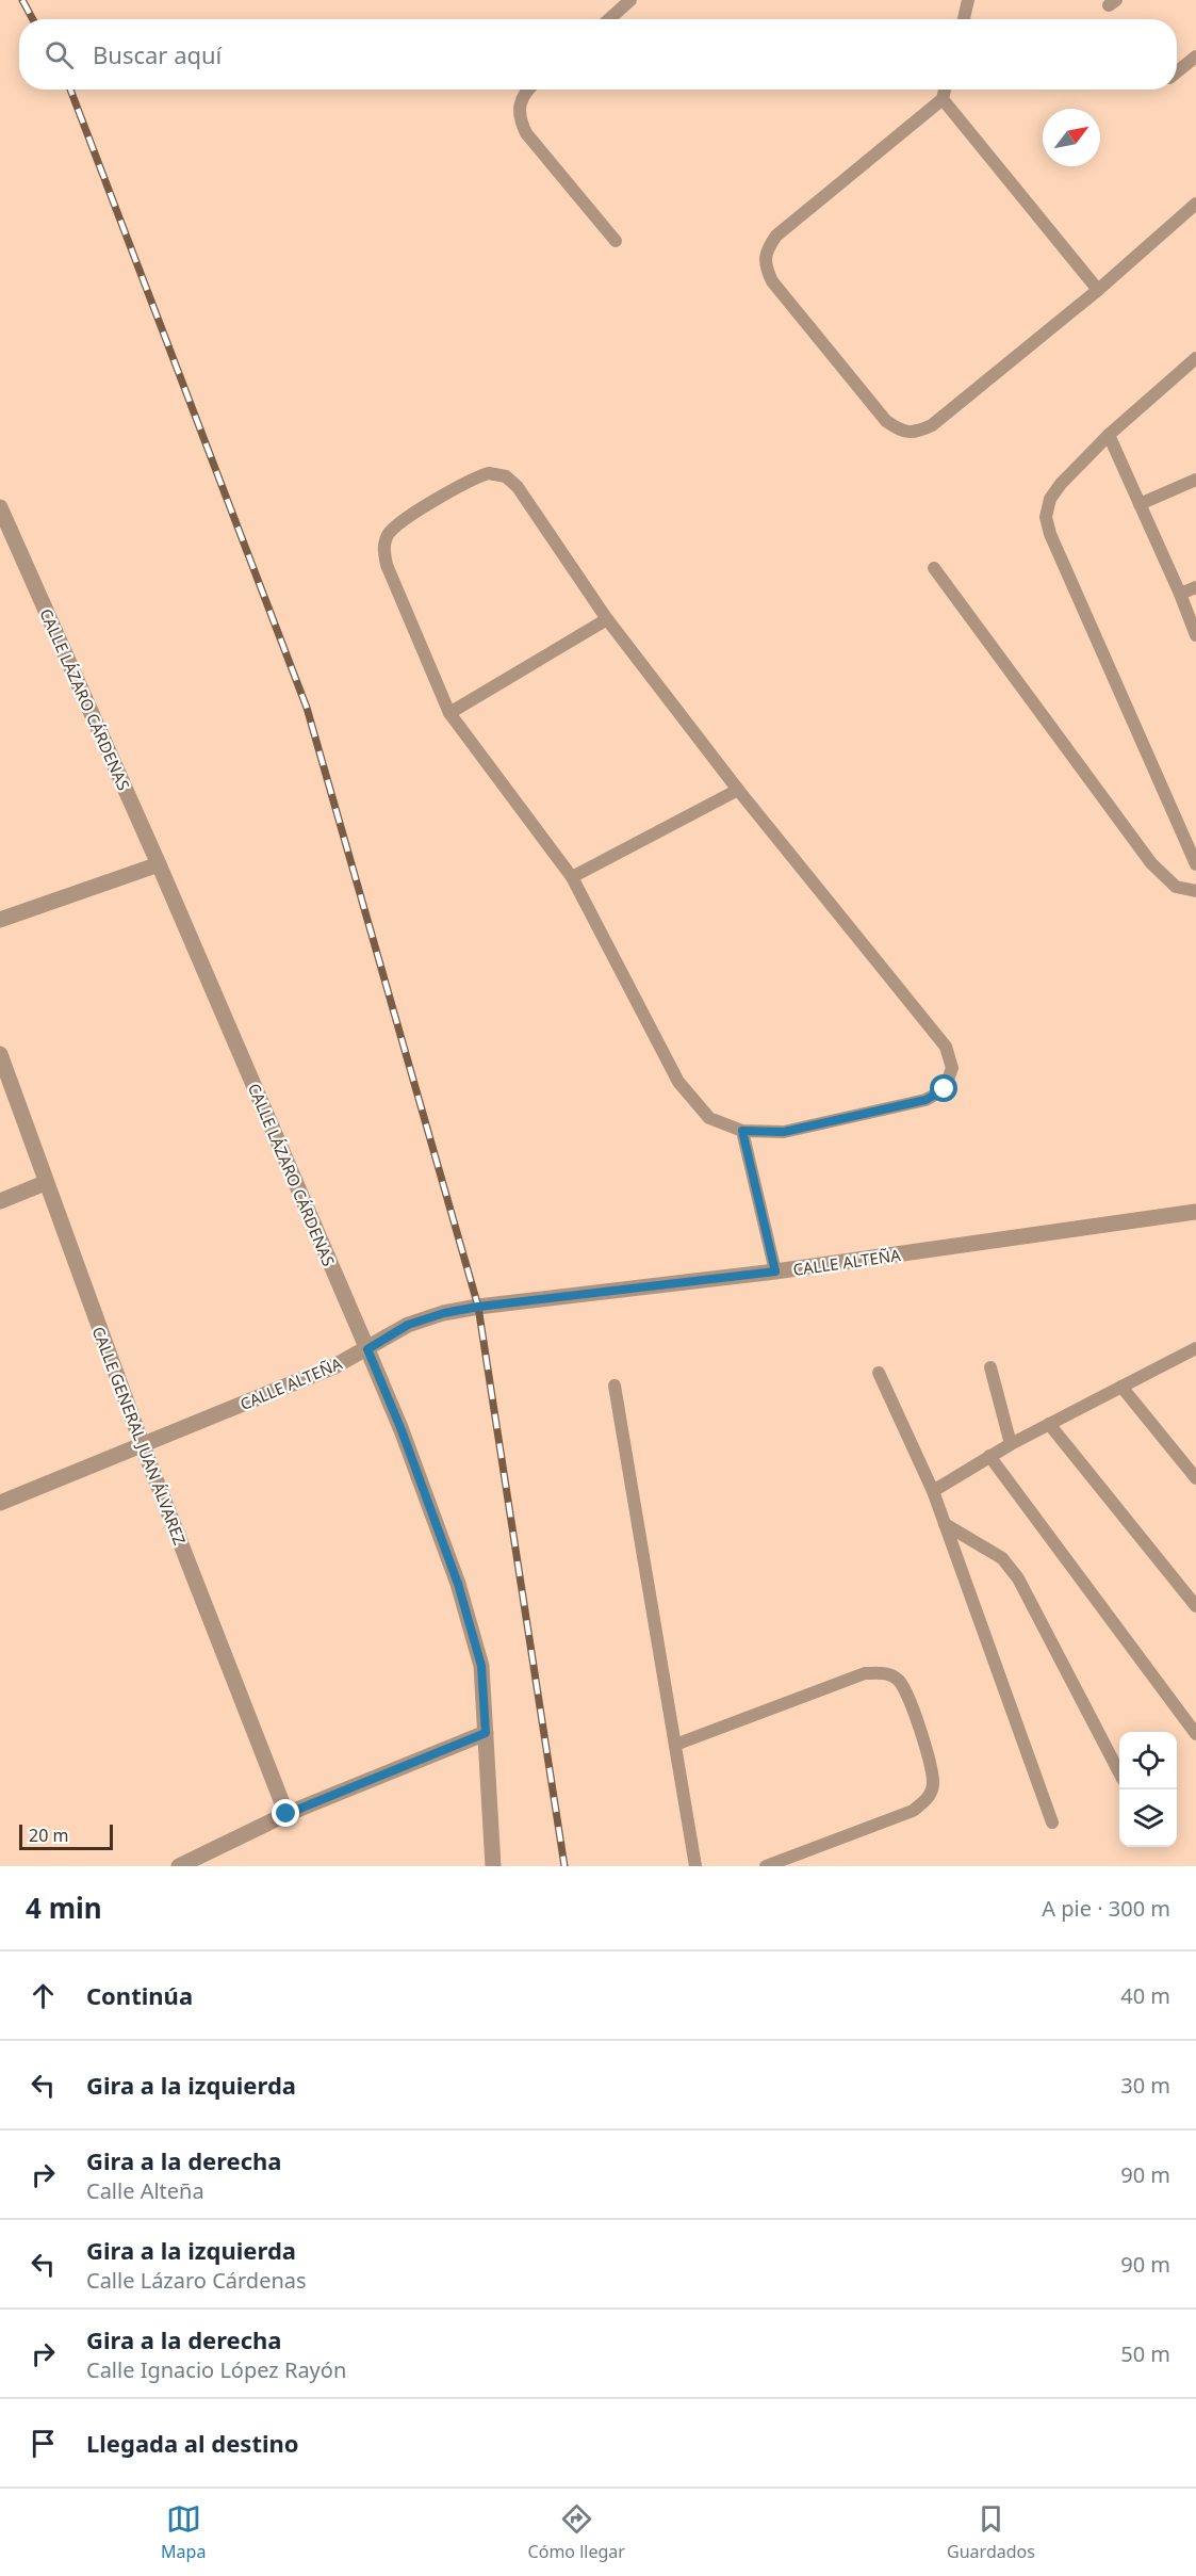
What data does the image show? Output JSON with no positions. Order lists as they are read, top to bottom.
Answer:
{
  "streets": {
    "street": ["CALLE LÁZARO CÁRDENAS", "CALLE ALTEÑA", "CALLE GENERAL JUAN ÁLVAREZ"]
  },
  "crossings": [
    ["CALLE LÁZARO CÁRDENAS", "CALLE ALTEÑA"],
    ["CALLE ALTEÑA", "CALLE GENERAL JUAN ÁLVAREZ"]
  ],
  "scale_bar": "20 m",
  "north": "top right",
  "page": {
    "search": "Buscar aquí",
    "scale": "20 m",
    "heading": ["4 min", "A pie · 300 m"],
    "list": [
      ["Continúa", "40 m"],
      ["Gira a la izquierda", "30 m"],
      ["Gira a la derecha", "Calle Alteña", "90 m"],
      ["Gira a la izquierda", "Calle Lázaro Cárdenas", "90 m"],
      ["Gira a la derecha", "Calle Ignacio López Rayón", "50 m"],
      "Llegada al destino"
    ],
    "nav": ["Mapa", "Cómo llegar", "Guardados"]
  }
}
